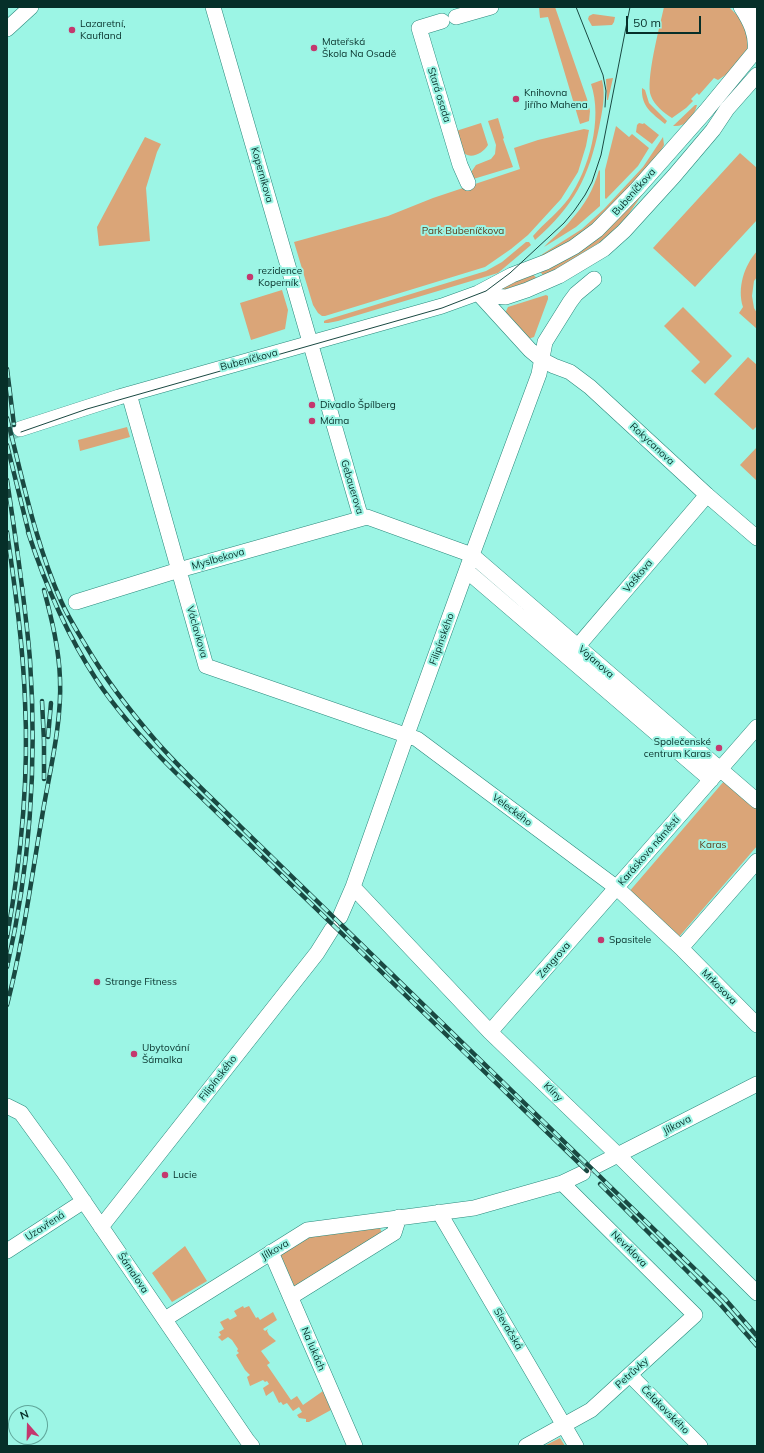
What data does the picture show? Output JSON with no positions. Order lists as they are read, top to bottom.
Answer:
{
  "streets": {
    "street": [
      "Stará osada",
      "Koperníkova",
      "Bubeníčkova",
      "Rokycanova",
      "Gebauerova",
      "Myslbekova",
      "Vaškova",
      "Václavkova",
      "Filipínského",
      "Vojanova",
      "Veleckého",
      "Karáskovo náměstí",
      "Zengrova",
      "Mrkosova",
      "Klíny",
      "Jílkova",
      "Uzavřená",
      "Nevrklova",
      "Šámalova",
      "Slevačská",
      "Na lukách",
      "Petrůvky",
      "Čelakovského"
    ]
  },
  "crossings": [
    ["Koperníkova", "Bubeníčkova"],
    ["Koperníkova", "Gebauerova"],
    ["Bubeníčkova", "Gebauerova"],
    ["Bubeníčkova", "Václavkova"],
    ["Rokycanova", "Vaškova"],
    ["Rokycanova", "Filipínského"],
    ["Gebauerova", "Myslbekova"],
    ["Gebauerova", "Filipínského"],
    ["Gebauerova", "Vojanova"],
    ["Myslbekova", "Václavkova"],
    ["Vaškova", "Vojanova"],
    ["Václavkova", "Filipínského"],
    ["Václavkova", "Veleckého"],
    ["Filipínského", "Vojanova"],
    ["Filipínského", "Veleckého"],
    ["Filipínského", "Klíny"],
    ["Filipínského", "Šámalova"],
    ["Vojanova", "Karáskovo náměstí"],
    ["Veleckého", "Karáskovo náměstí"],
    ["Veleckého", "Zengrova"],
    ["Karáskovo náměstí", "Zengrova"],
    ["Karáskovo náměstí", "Mrkosova"],
    ["Zengrova", "Klíny"],
    ["Klíny", "Jílkova"],
    ["Jílkova", "Nevrklova"],
    ["Jílkova", "Šámalova"],
    ["Jílkova", "Slevačská"],
    ["Jílkova", "Na lukách"],
    ["Uzavřená", "Šámalova"],
    ["Nevrklova", "Petrůvky"],
    ["Slevačská", "Petrůvky"],
    ["Petrůvky", "Čelakovského"]
  ],
  "parks": ["Park Bubeníčkova", "Karas"],
  "places": [
    "Lazaretní, Kaufland",
    "Mateřská Škola Na Osadě",
    "Knihovna Jiřího Mahena",
    "rezidence Koperník",
    "Divadlo Špílberg",
    "Máma",
    "Společenské centrum Karas",
    "Spasitele",
    "Strange Fitness",
    "Ubytování Šámalka",
    "Lucie"
  ],
  "scale_bar": "50 m",
  "north": "top"
}
